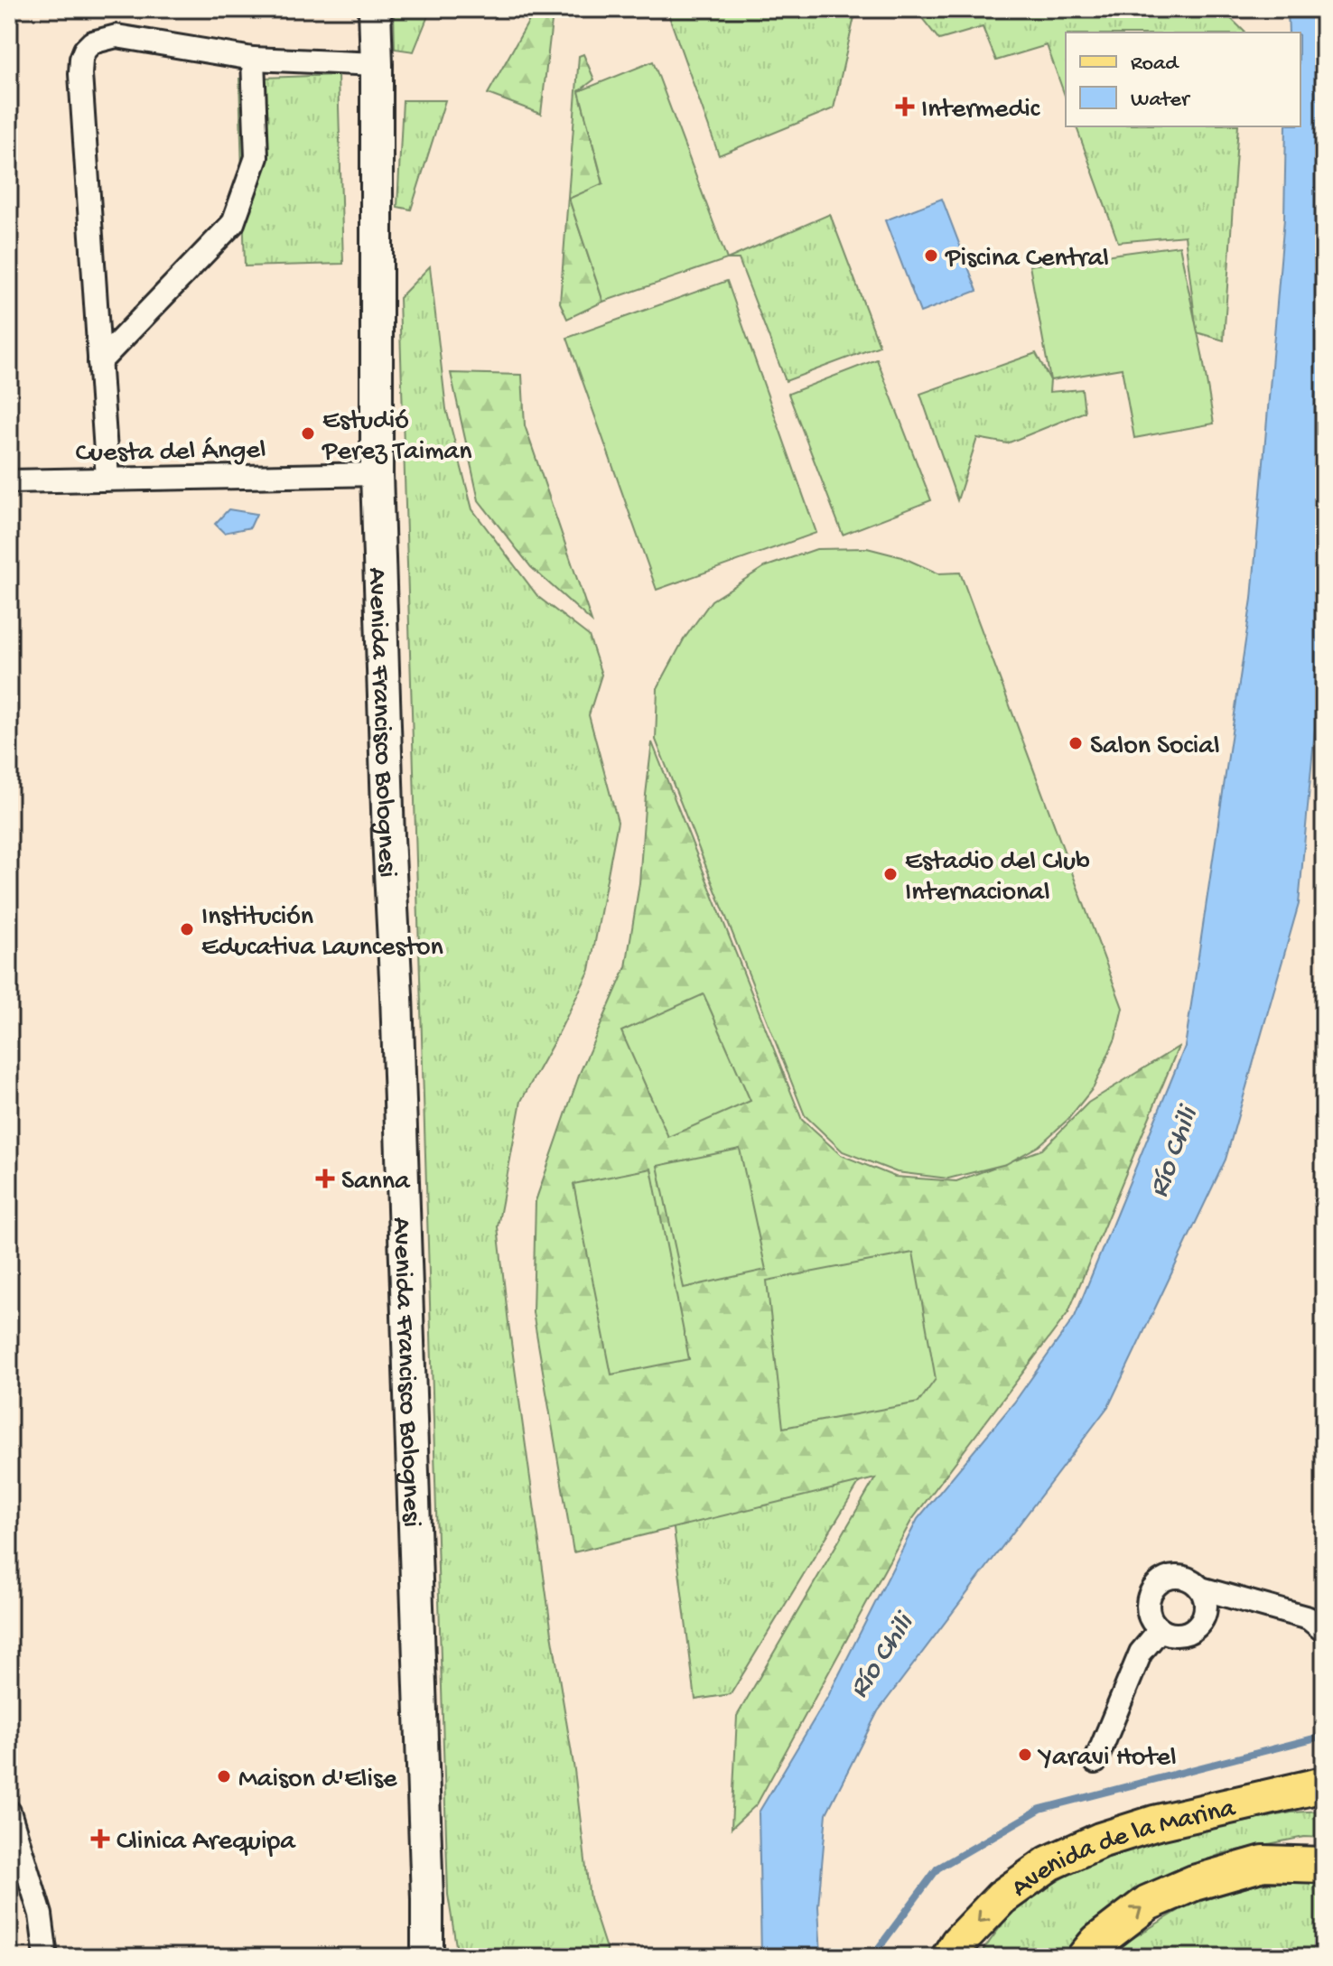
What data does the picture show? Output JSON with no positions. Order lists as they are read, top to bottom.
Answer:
{
  "streets": {
    "main road": ["Avenida de la Marina"],
    "street": ["Cuesta del Ángel", "Avenida Francisco Bolognesi"]
  },
  "crossings": [
    ["Cuesta del Ángel", "Avenida Francisco Bolognesi"]
  ],
  "water": ["Río Chili"],
  "places": {
    "health": ["Intermedic", "Sanna", "Clinica Arequipa"],
    "other": [
      "Piscina Central",
      "Estudió Perez Taiman",
      "Salon Social",
      "Estadio del Club Internacional",
      "Institución Educativa Launceston",
      "Yaravi Hotel",
      "Maison d'Elise"
    ]
  },
  "legend": ["Road", "Water"]
}
